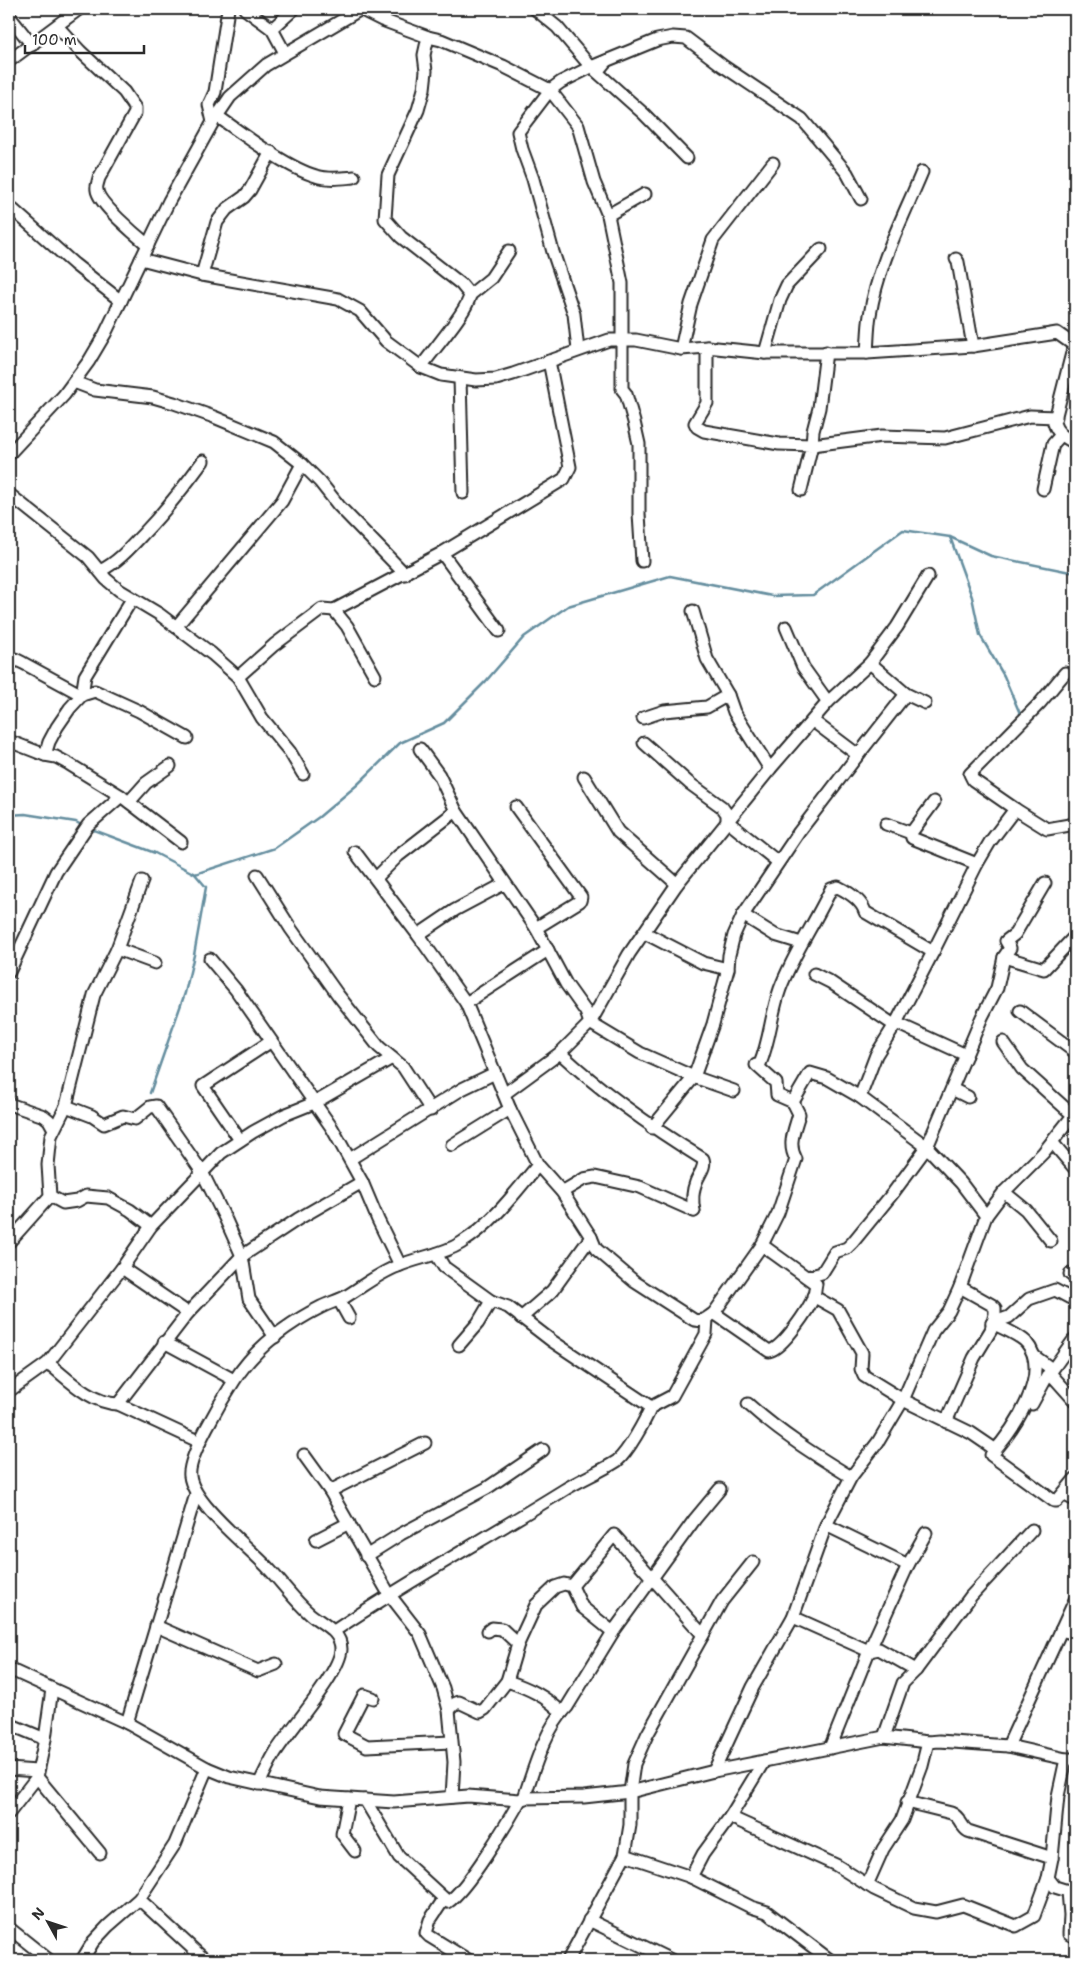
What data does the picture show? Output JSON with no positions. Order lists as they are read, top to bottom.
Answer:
{
  "scale_bar": "100 m",
  "north": "top left"
}
